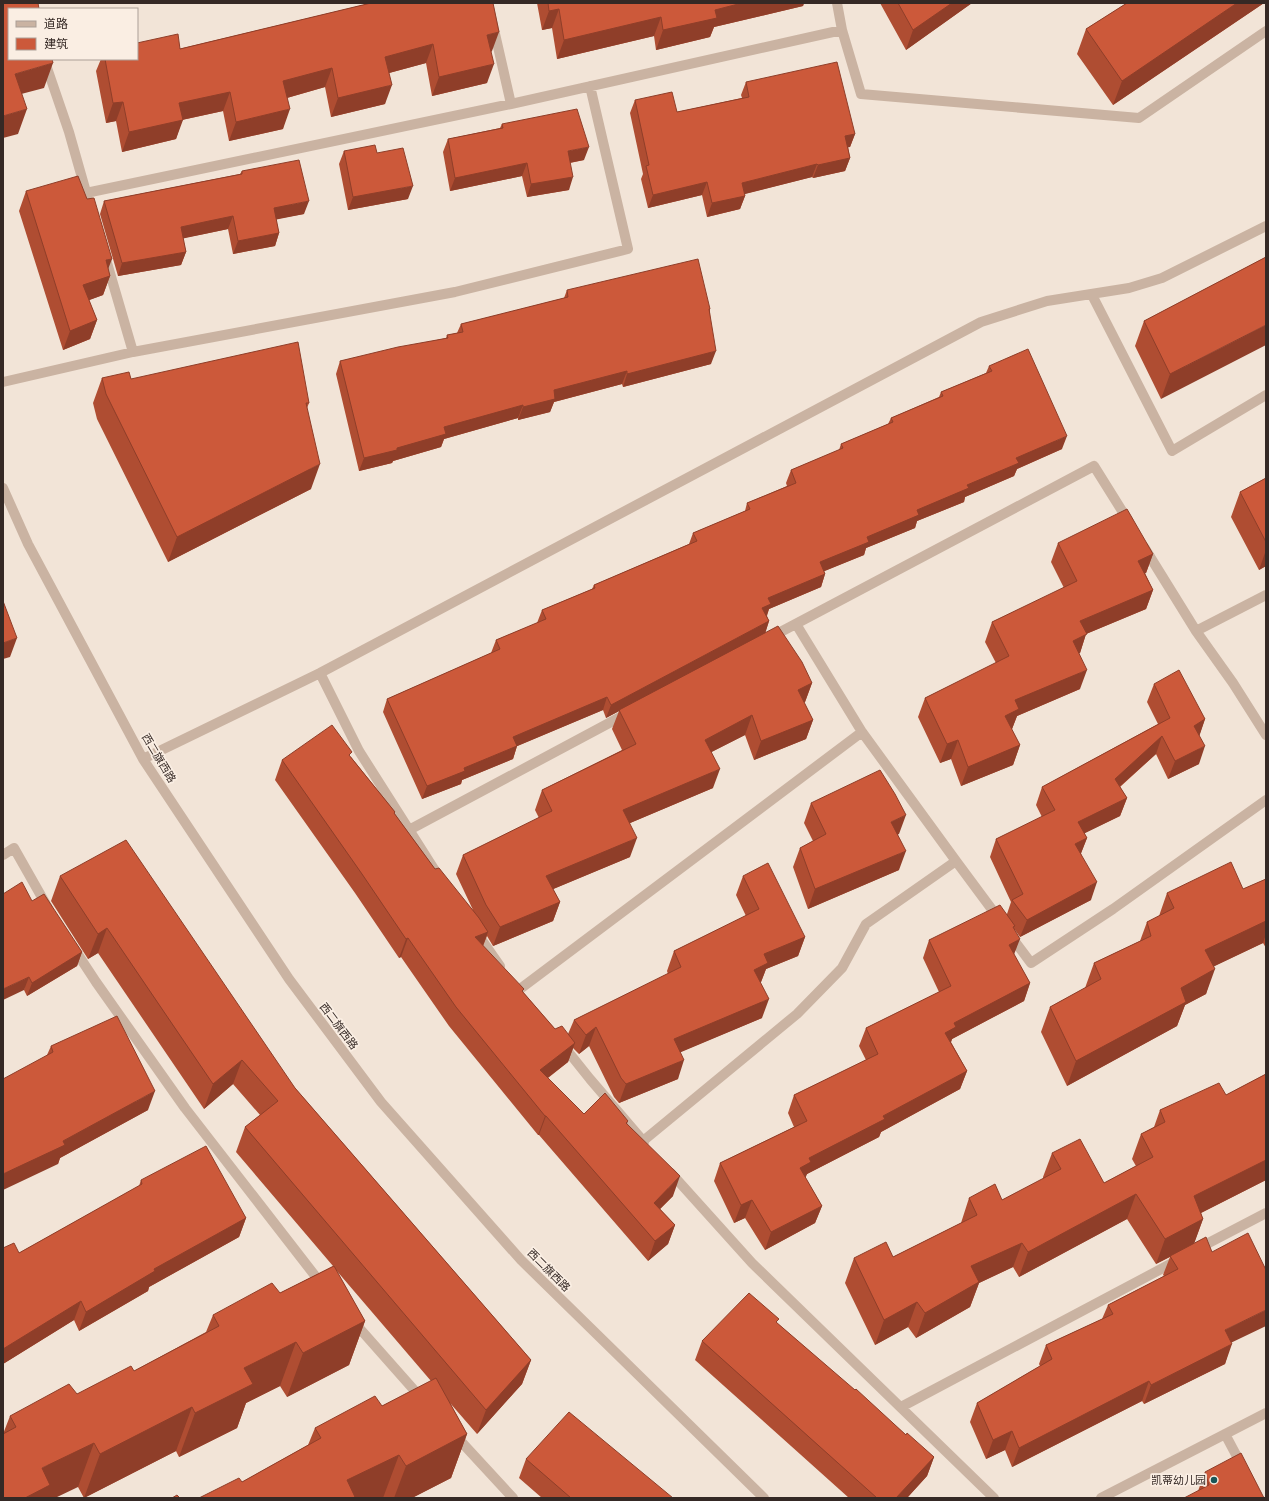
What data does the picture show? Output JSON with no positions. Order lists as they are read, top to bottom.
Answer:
{
  "streets": {
    "street": ["西二旗西路"]
  },
  "places": ["凯蒂幼儿园"],
  "legend": ["道路", "建筑"]
}
